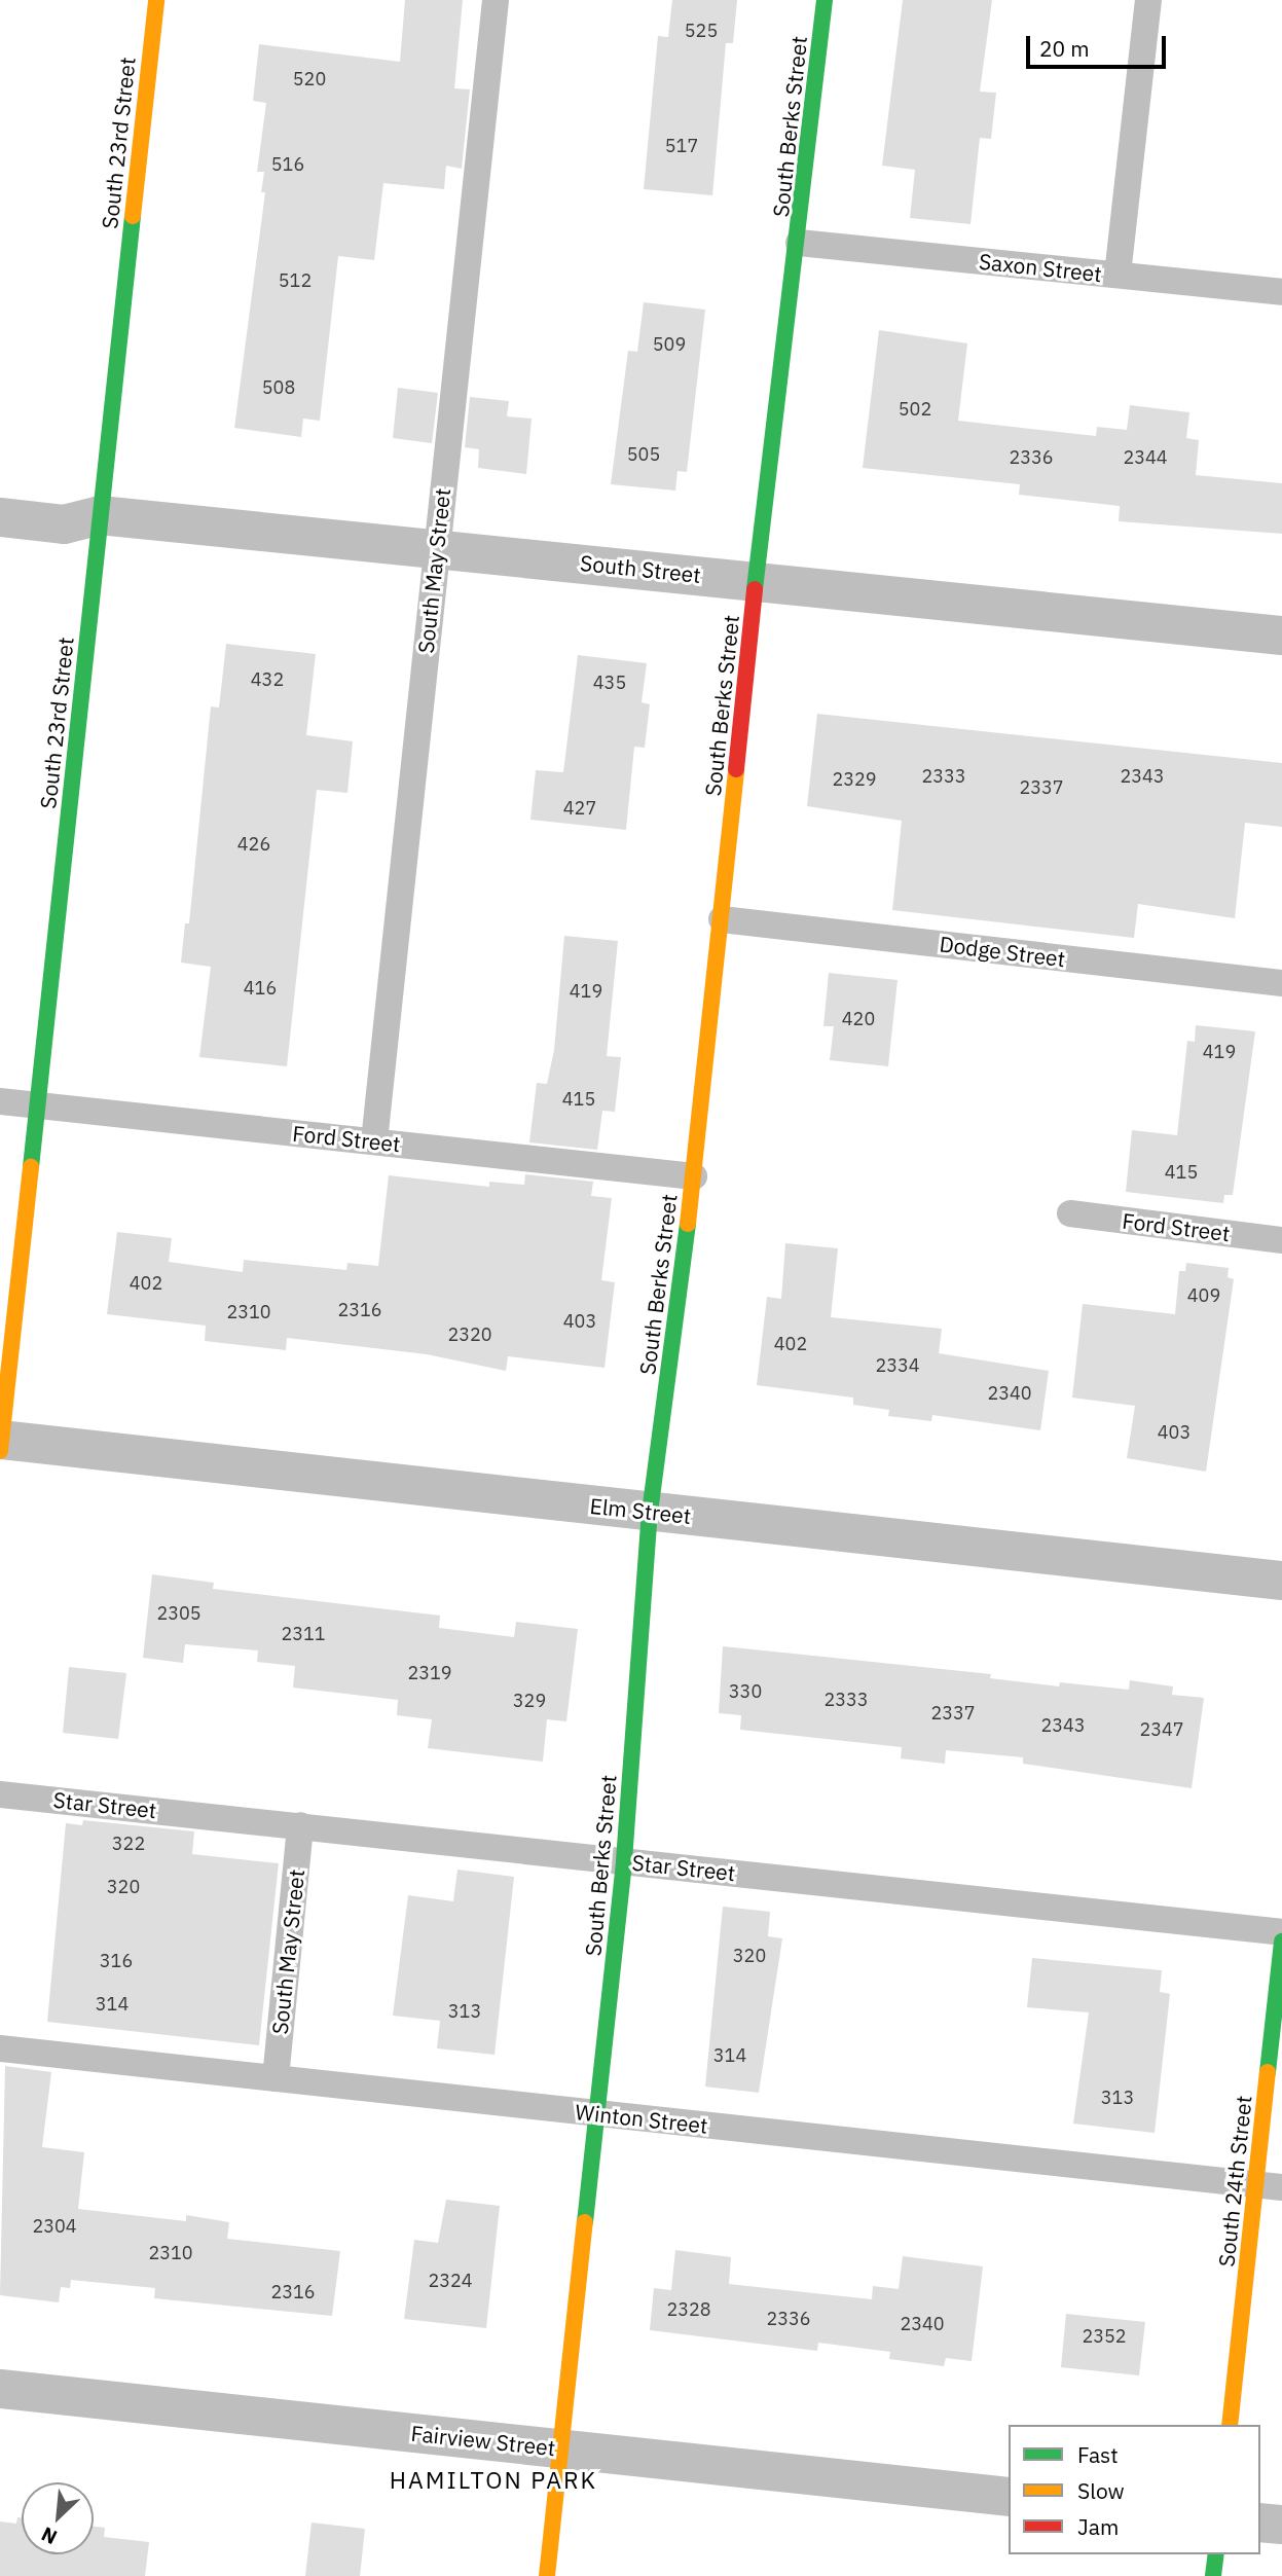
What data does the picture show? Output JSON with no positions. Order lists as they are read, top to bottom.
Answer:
{
  "streets": {
    "street": [
      "South Berks Street",
      "South 23rd Street",
      "South Street",
      "Elm Street",
      "South 24th Street",
      "Fairview Street"
    ],
    "lane": [
      "Saxon Street",
      "South May Street",
      "Dodge Street",
      "Ford Street",
      "Star Street",
      "Winton Street"
    ]
  },
  "crossings": [
    ["South Berks Street", "Saxon Street"],
    ["South Berks Street", "South Street"],
    ["South Berks Street", "Dodge Street"],
    ["South Berks Street", "Ford Street"],
    ["South Berks Street", "Elm Street"],
    ["South Berks Street", "Star Street"],
    ["South Berks Street", "Winton Street"],
    ["South Berks Street", "Fairview Street"],
    ["South 23rd Street", "South Street"],
    ["South 23rd Street", "Ford Street"],
    ["South 23rd Street", "Elm Street"],
    ["South Street", "South May Street"],
    ["South May Street", "Ford Street"],
    ["South May Street", "Star Street"],
    ["South May Street", "Winton Street"],
    ["Winton Street", "South 24th Street"]
  ],
  "districts": ["HAMILTON PARK"],
  "house_numbers": [
    "525",
    "520",
    "517",
    "516",
    "512",
    "509",
    "508",
    "502",
    "505",
    "2336",
    "2344",
    "432",
    "435",
    "2333",
    "2343",
    "2329",
    "2337",
    "427",
    "426",
    "416",
    "419",
    "420",
    "419",
    "415",
    "415",
    "402",
    "409",
    "2316",
    "2310",
    "403",
    "2320",
    "402",
    "2334",
    "2340",
    "403",
    "2305",
    "2311",
    "2319",
    "330",
    "2333",
    "329",
    "2337",
    "2343",
    "2347",
    "322",
    "320",
    "320",
    "316",
    "314",
    "313",
    "314",
    "313",
    "2304",
    "2310",
    "2324",
    "2316",
    "2328",
    "2336",
    "2340",
    "2352"
  ],
  "legend": ["Fast", "Slow", "Jam"],
  "scale_bar": "20 m",
  "north": "bottom left"
}
